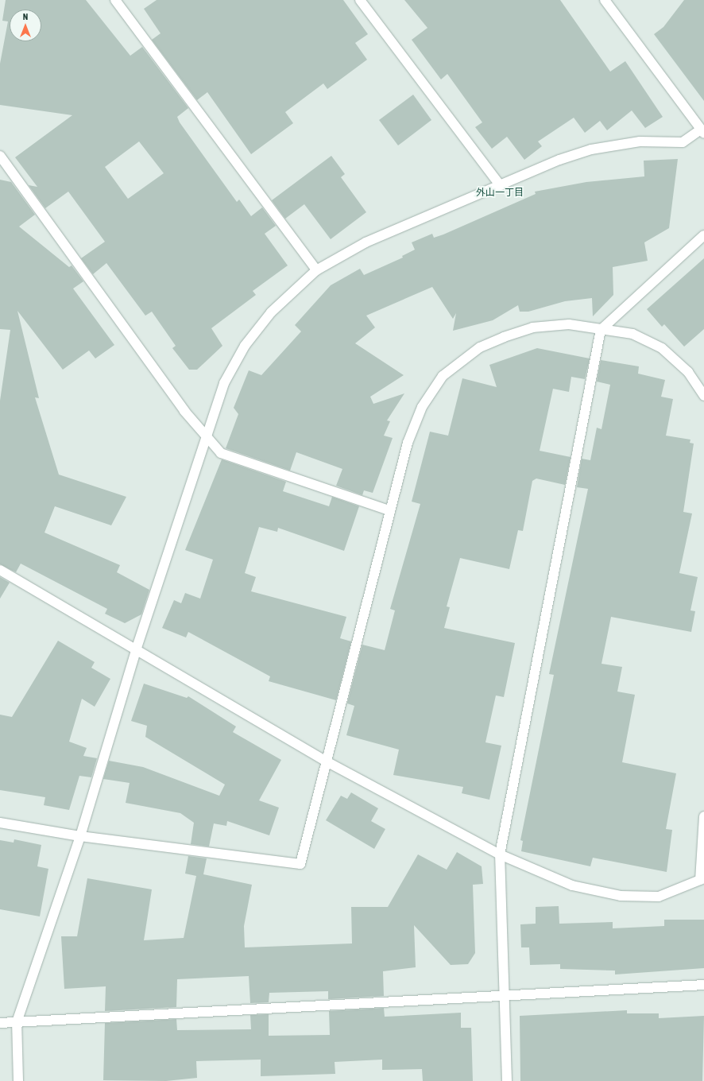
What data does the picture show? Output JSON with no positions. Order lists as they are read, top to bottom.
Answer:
{
  "districts": ["外山一丁目"],
  "north": "top"
}
